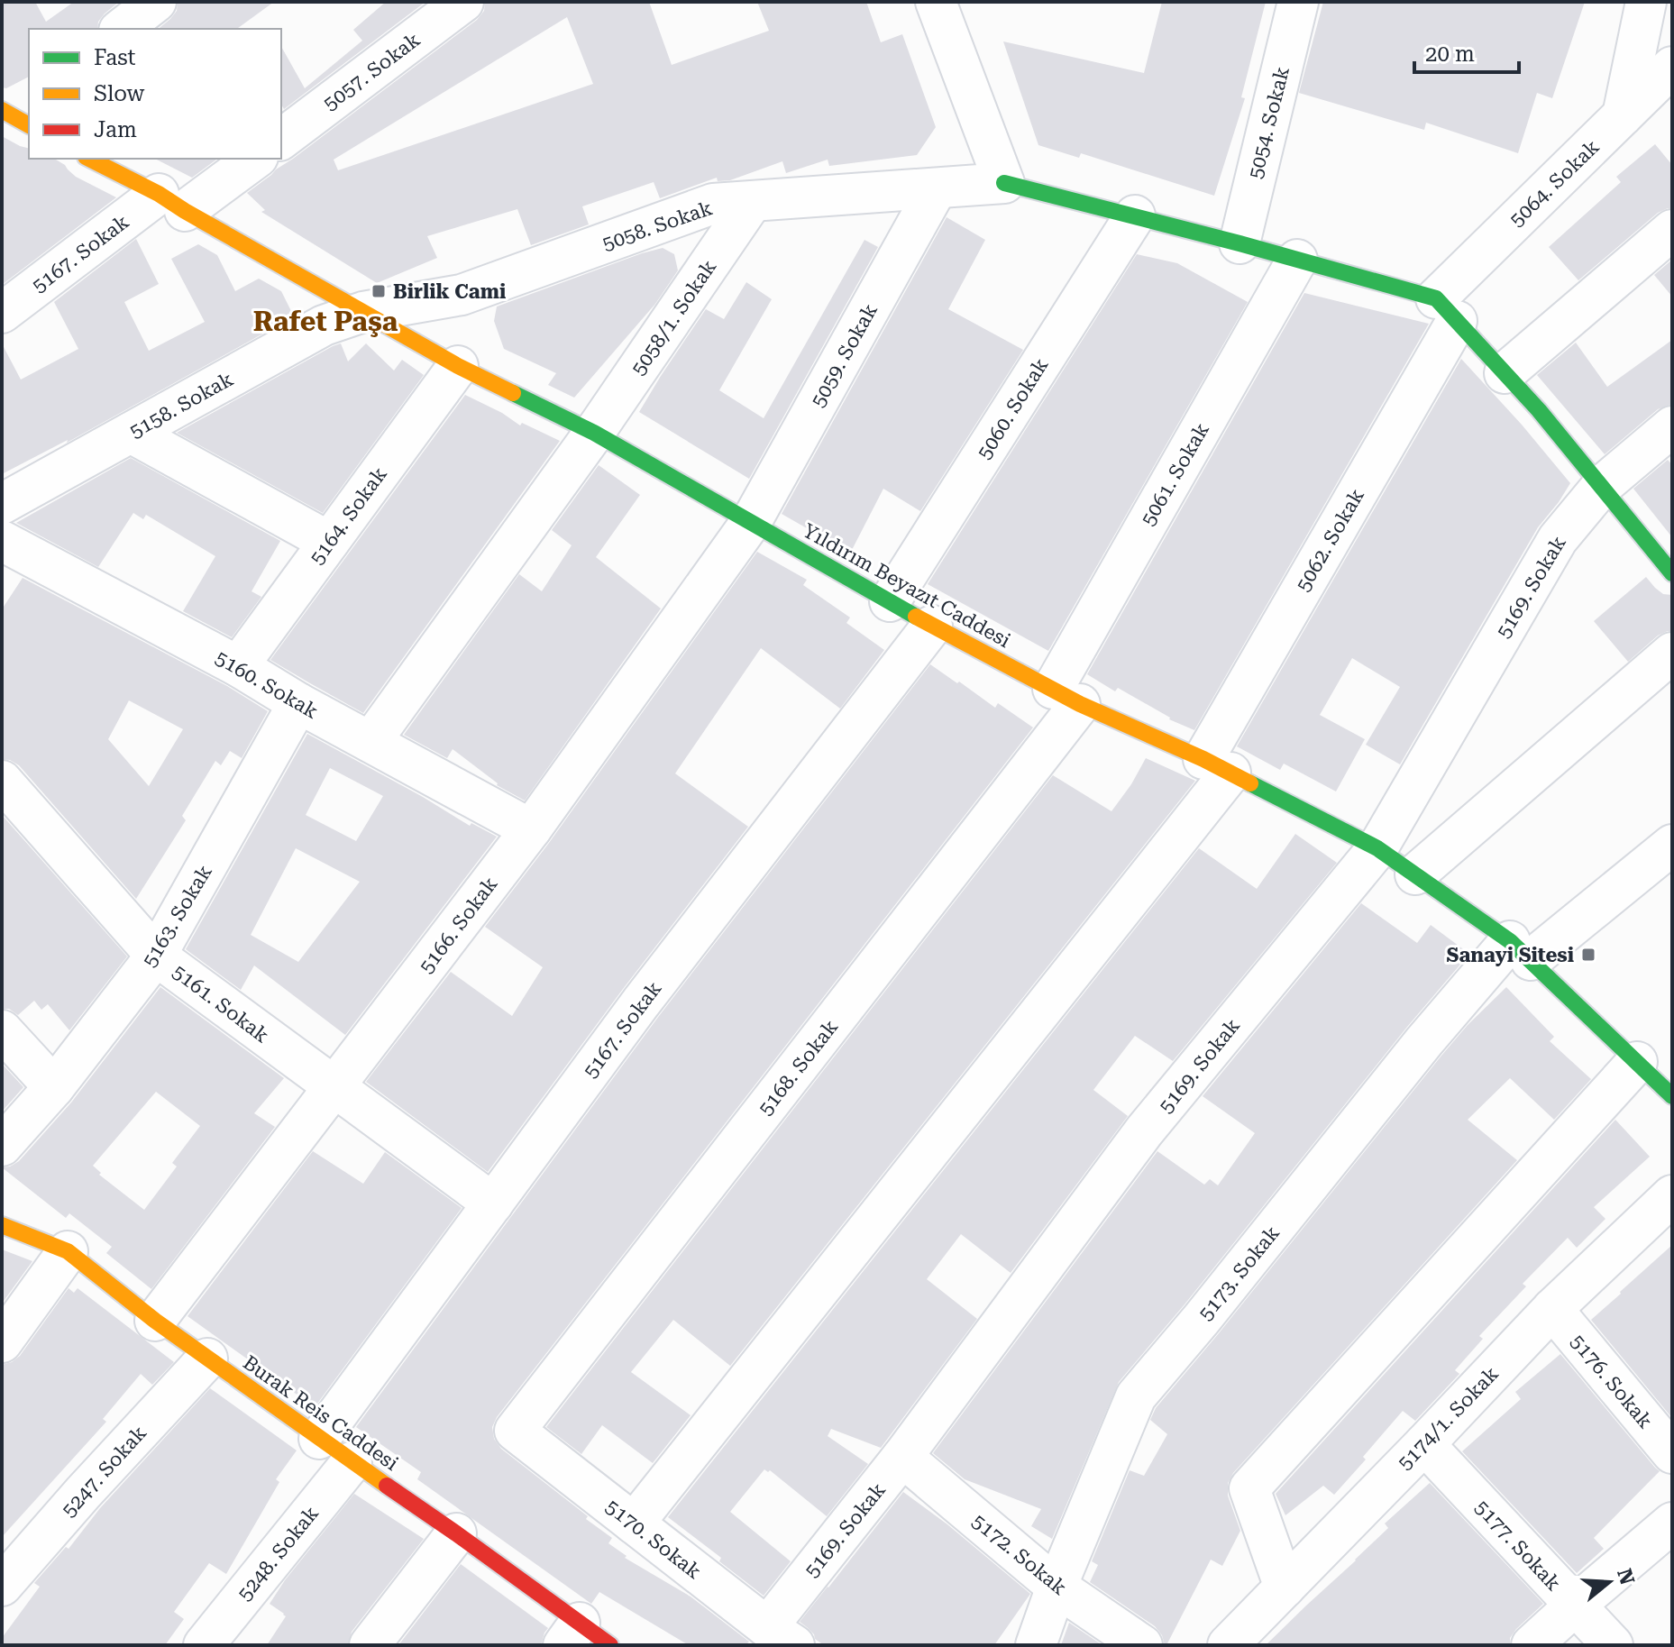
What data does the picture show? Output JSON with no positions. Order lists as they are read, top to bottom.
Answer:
{
  "streets": {
    "main road": ["Yıldırım Beyazıt Caddesi", "Burak Reis Caddesi"],
    "street": [
      "5057. Sokak",
      "5054. Sokak",
      "5064. Sokak",
      "5058. Sokak",
      "5167. Sokak",
      "5058/1. Sokak",
      "5059. Sokak",
      "5158. Sokak",
      "5060. Sokak",
      "5061. Sokak",
      "5164. Sokak",
      "5062. Sokak",
      "5169. Sokak",
      "5160. Sokak",
      "5163. Sokak",
      "5166. Sokak",
      "5161. Sokak",
      "5168. Sokak",
      "5173. Sokak",
      "5176. Sokak",
      "5174/1. Sokak",
      "5247. Sokak",
      "5170. Sokak",
      "5177. Sokak",
      "5248. Sokak",
      "5172. Sokak"
    ]
  },
  "crossings": [
    ["5064. Sokak", "5062. Sokak"],
    ["5058. Sokak", "5058/1. Sokak"],
    ["5058. Sokak", "5059. Sokak"],
    ["5058. Sokak", "5158. Sokak"],
    ["5058. Sokak", "Yıldırım Beyazıt Caddesi"],
    ["5167. Sokak", "Yıldırım Beyazıt Caddesi"],
    ["5167. Sokak", "5161. Sokak"],
    ["5167. Sokak", "Burak Reis Caddesi"],
    ["5058/1. Sokak", "Yıldırım Beyazıt Caddesi"],
    ["5058/1. Sokak", "5160. Sokak"],
    ["5059. Sokak", "Yıldırım Beyazıt Caddesi"],
    ["5059. Sokak", "5166. Sokak"],
    ["5158. Sokak", "Yıldırım Beyazıt Caddesi"],
    ["5060. Sokak", "Yıldırım Beyazıt Caddesi"],
    ["5061. Sokak", "Yıldırım Beyazıt Caddesi"],
    ["5061. Sokak", "5168. Sokak"],
    ["5164. Sokak", "Yıldırım Beyazıt Caddesi"],
    ["5164. Sokak", "5160. Sokak"],
    ["5062. Sokak", "Yıldırım Beyazıt Caddesi"],
    ["5062. Sokak", "5170. Sokak"],
    ["Yıldırım Beyazıt Caddesi", "5169. Sokak"],
    ["Yıldırım Beyazıt Caddesi", "5166. Sokak"],
    ["Yıldırım Beyazıt Caddesi", "5168. Sokak"],
    ["Yıldırım Beyazıt Caddesi", "5173. Sokak"],
    ["5169. Sokak", "5170. Sokak"],
    ["5169. Sokak", "5172. Sokak"],
    ["5160. Sokak", "5163. Sokak"],
    ["5160. Sokak", "5166. Sokak"],
    ["5163. Sokak", "5161. Sokak"],
    ["5166. Sokak", "5161. Sokak"],
    ["5166. Sokak", "Burak Reis Caddesi"],
    ["5168. Sokak", "5170. Sokak"],
    ["5173. Sokak", "5172. Sokak"],
    ["5176. Sokak", "5174/1. Sokak"],
    ["Burak Reis Caddesi", "5247. Sokak"],
    ["Burak Reis Caddesi", "5248. Sokak"],
    ["5174/1. Sokak", "5177. Sokak"]
  ],
  "districts": ["Rafet Paşa"],
  "places": {
    "transit": ["Birlik Cami", "Sanayi Sitesi"]
  },
  "legend": ["Fast", "Slow", "Jam"],
  "scale_bar": "20 m",
  "north": "right"
}
